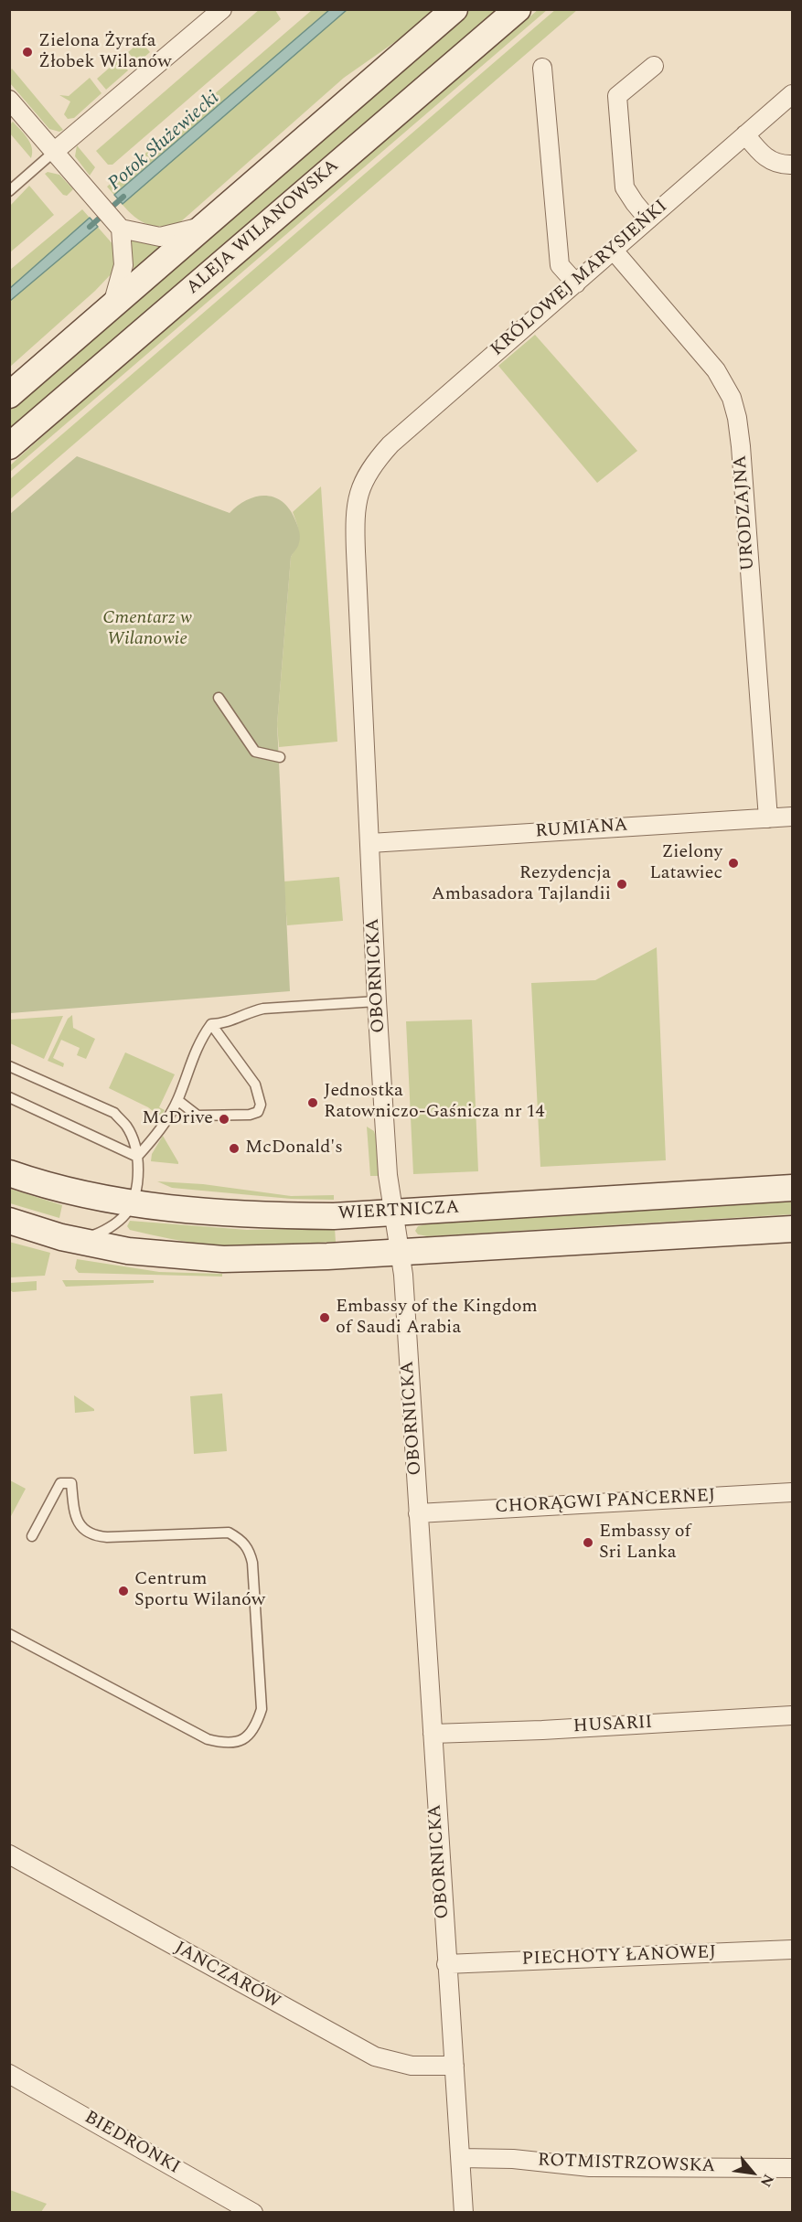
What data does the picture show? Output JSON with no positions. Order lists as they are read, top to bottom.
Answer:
{
  "streets": {
    "main road": ["ALEJA WILANOWSKA", "WIERTNICZA"],
    "street": [
      "KRÓLOWEJ MARYSIEŃKI",
      "URODZAJNA",
      "RUMIANA",
      "OBORNICKA",
      "CHORĄGWI PANCERNEJ",
      "HUSARII",
      "PIECHOTY ŁANOWEJ",
      "JANCZARÓW",
      "BIEDRONKI",
      "ROTMISTRZOWSKA"
    ]
  },
  "crossings": [
    ["KRÓLOWEJ MARYSIEŃKI", "URODZAJNA"],
    ["KRÓLOWEJ MARYSIEŃKI", "OBORNICKA"],
    ["URODZAJNA", "RUMIANA"],
    ["RUMIANA", "OBORNICKA"],
    ["OBORNICKA", "WIERTNICZA"],
    ["OBORNICKA", "CHORĄGWI PANCERNEJ"],
    ["OBORNICKA", "HUSARII"],
    ["OBORNICKA", "PIECHOTY ŁANOWEJ"],
    ["OBORNICKA", "JANCZARÓW"],
    ["OBORNICKA", "ROTMISTRZOWSKA"]
  ],
  "water": ["Potok Służewiecki"],
  "parks": ["Cmentarz w Wilanowie"],
  "places": [
    "Zielona Żyrafa Żłobek Wilanów",
    "Zielony Latawiec",
    "Rezydencja Ambasadora Tajlandii",
    "Jednostka Ratowniczo-Gaśnicza nr 14",
    "McDrive",
    "McDonald's",
    "Embassy of the Kingdom of Saudi Arabia",
    "Embassy of Sri Lanka",
    "Centrum Sportu Wilanów"
  ],
  "north": "bottom right"
}
